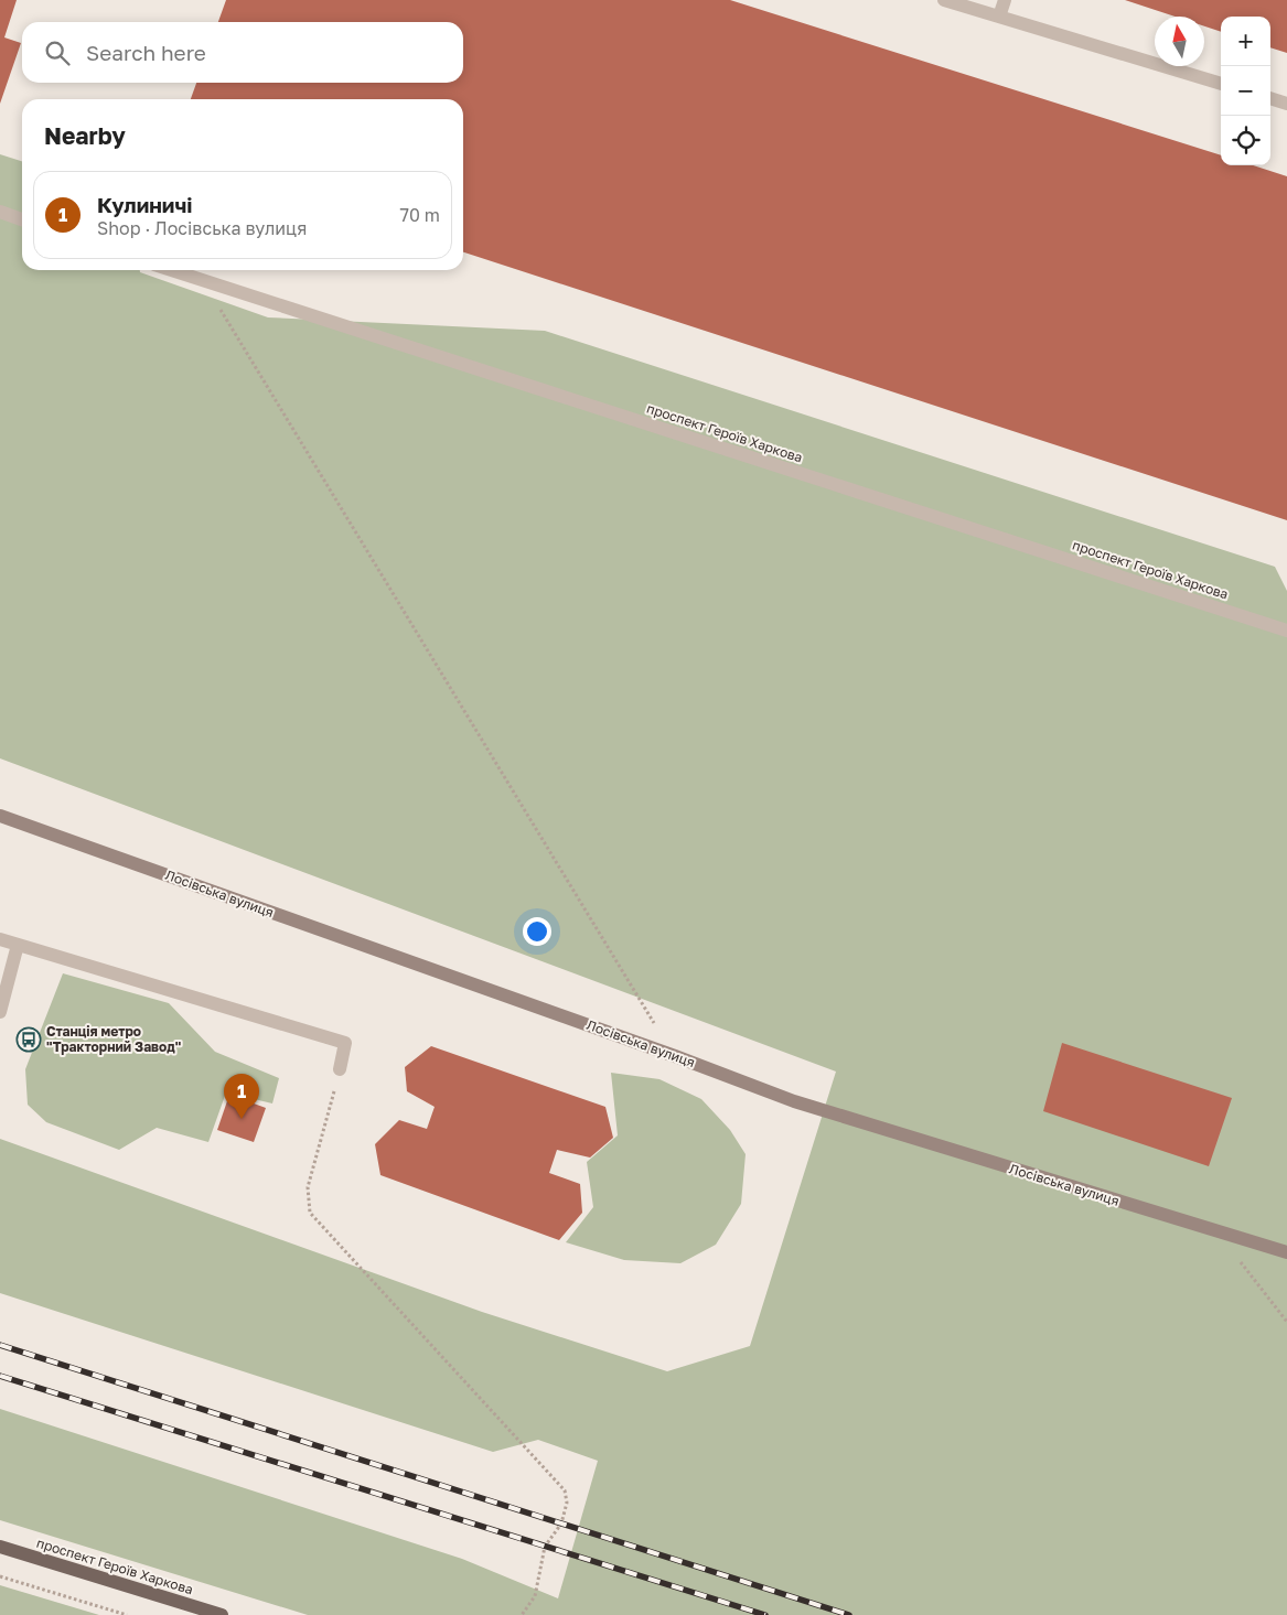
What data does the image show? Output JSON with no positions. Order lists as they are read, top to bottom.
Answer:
{
  "streets": {
    "main road": ["проспект Героїв Харкова", "Лосівська вулиця"]
  },
  "places": {
    "bus stop": ["Станція метро \"Тракторний Завод\""]
  },
  "north": "top",
  "page": {
    "map_buttons": ["+", "−"],
    "search": "Search here",
    "heading": "Nearby",
    "list": [
      {
        "mark": "1",
        "name": "Кулиничі",
        "note": "Shop · Лосівська вулиця",
        "value": "70 m"
      }
    ],
    "pins": "1"
  }
}
